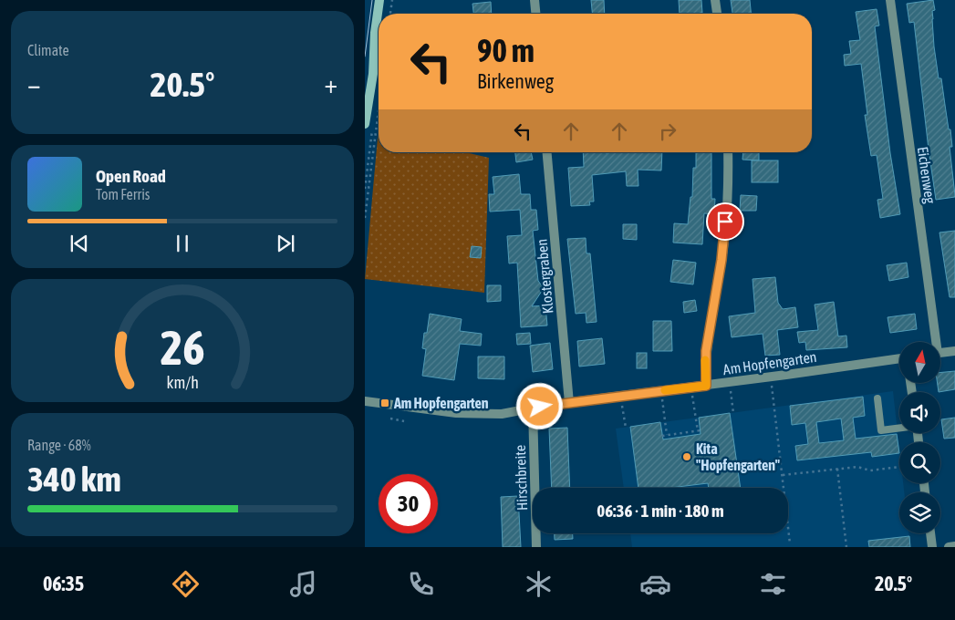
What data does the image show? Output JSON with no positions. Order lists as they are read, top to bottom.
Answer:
{
  "streets": {
    "street": [
      "Eichenweg",
      "Klostergraben",
      "Am Hopfengarten",
      "Hirschbreite"
    ]
  },
  "crossings": [
    ["Klostergraben", "Am Hopfengarten"],
    ["Am Hopfengarten", "Hirschbreite"]
  ],
  "places": {
    "transit": ["Am Hopfengarten"],
    "other": ["Kita \"Hopfengarten\""]
  },
  "north": "top",
  "page": {
    "tile": [
      "Climate",
      ["Range · 68%", "340 km"]
    ],
    "turn": ["90 m", "Birkenweg"],
    "heat": ["−", "20.5°", "+"],
    "song": ["Open Road", "Tom Ferris"],
    "limit": "30",
    "trip": "06:36 · 1 min · 180 m",
    "tabs": ["06:35", "20.5°"],
    "gauge": ["26", "km/h"]
  }
}
